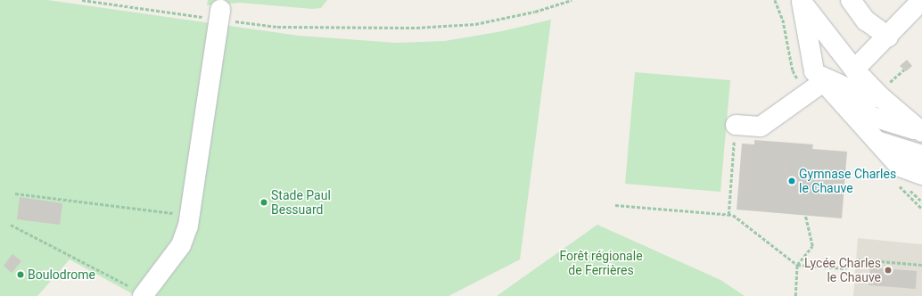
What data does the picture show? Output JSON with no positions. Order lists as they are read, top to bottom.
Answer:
{
  "parks": ["Forêt régionale de Ferrières"],
  "places": [
    "Gymnase Charles le Chauve",
    "Stade Paul Bessuard",
    "Lycée Charles le Chauve",
    "Boulodrome"
  ]
}
